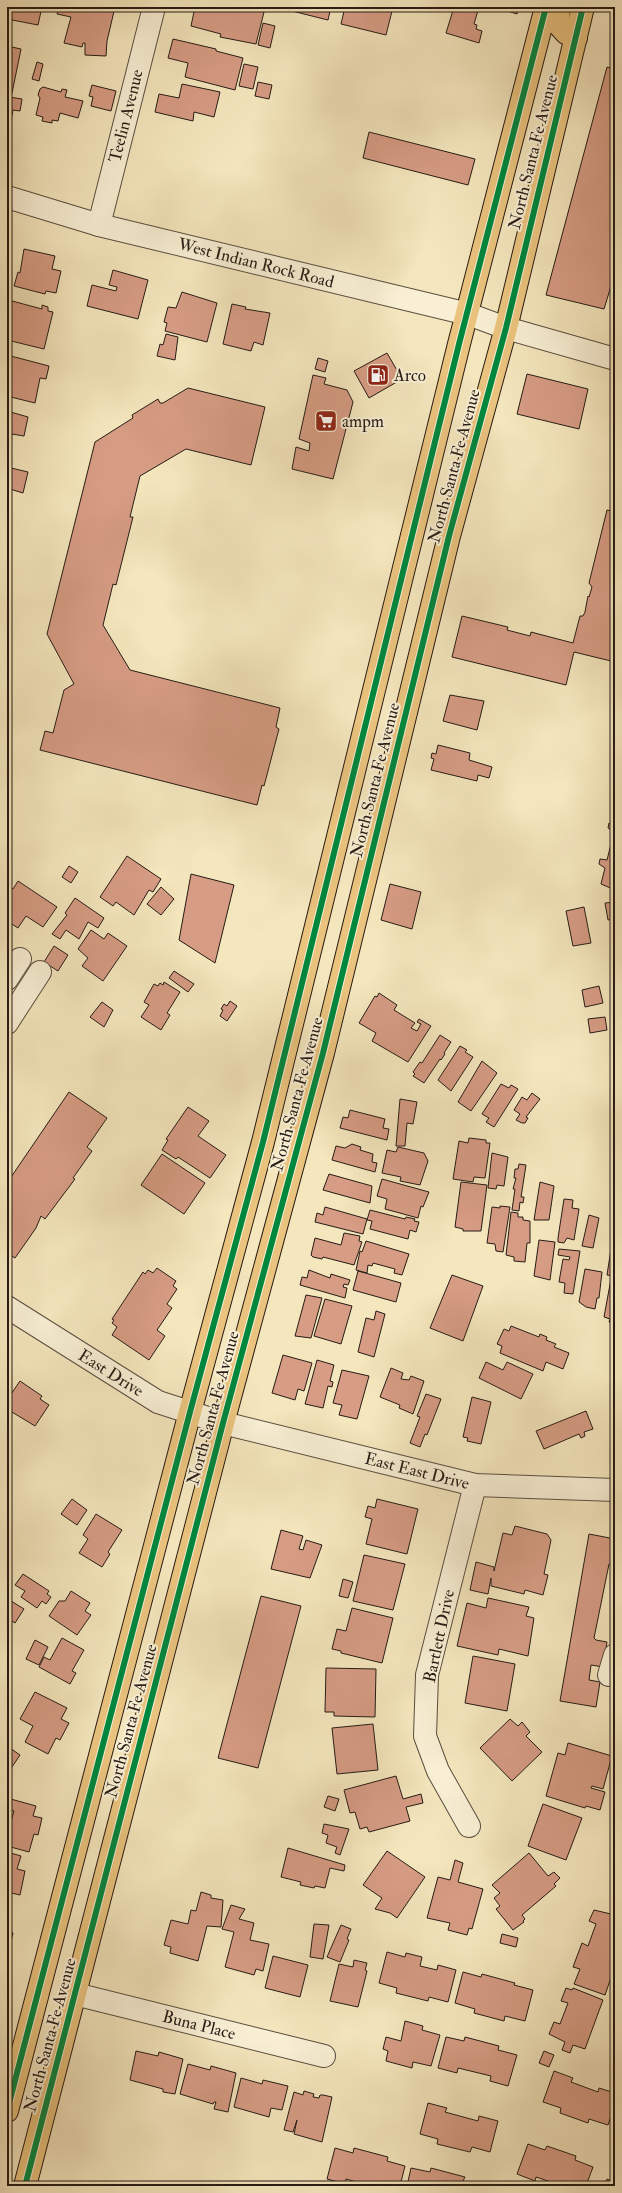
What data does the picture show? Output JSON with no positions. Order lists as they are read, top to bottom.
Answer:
{
  "streets": {
    "main road": ["North Santa Fe Avenue"],
    "street": [
      "Teelin Avenue",
      "West Indian Rock Road",
      "East Drive",
      "East East Drive",
      "Bartlett Drive",
      "Buna Place"
    ]
  },
  "crossings": [
    ["Teelin Avenue", "West Indian Rock Road"],
    ["North Santa Fe Avenue", "West Indian Rock Road"],
    ["North Santa Fe Avenue", "East Drive"],
    ["North Santa Fe Avenue", "East East Drive"],
    ["North Santa Fe Avenue", "Buna Place"],
    ["East Drive", "East East Drive"],
    ["East East Drive", "Bartlett Drive"]
  ],
  "places": {
    "fuel station": ["Arco"],
    "supermarket": ["ampm"]
  }
}
